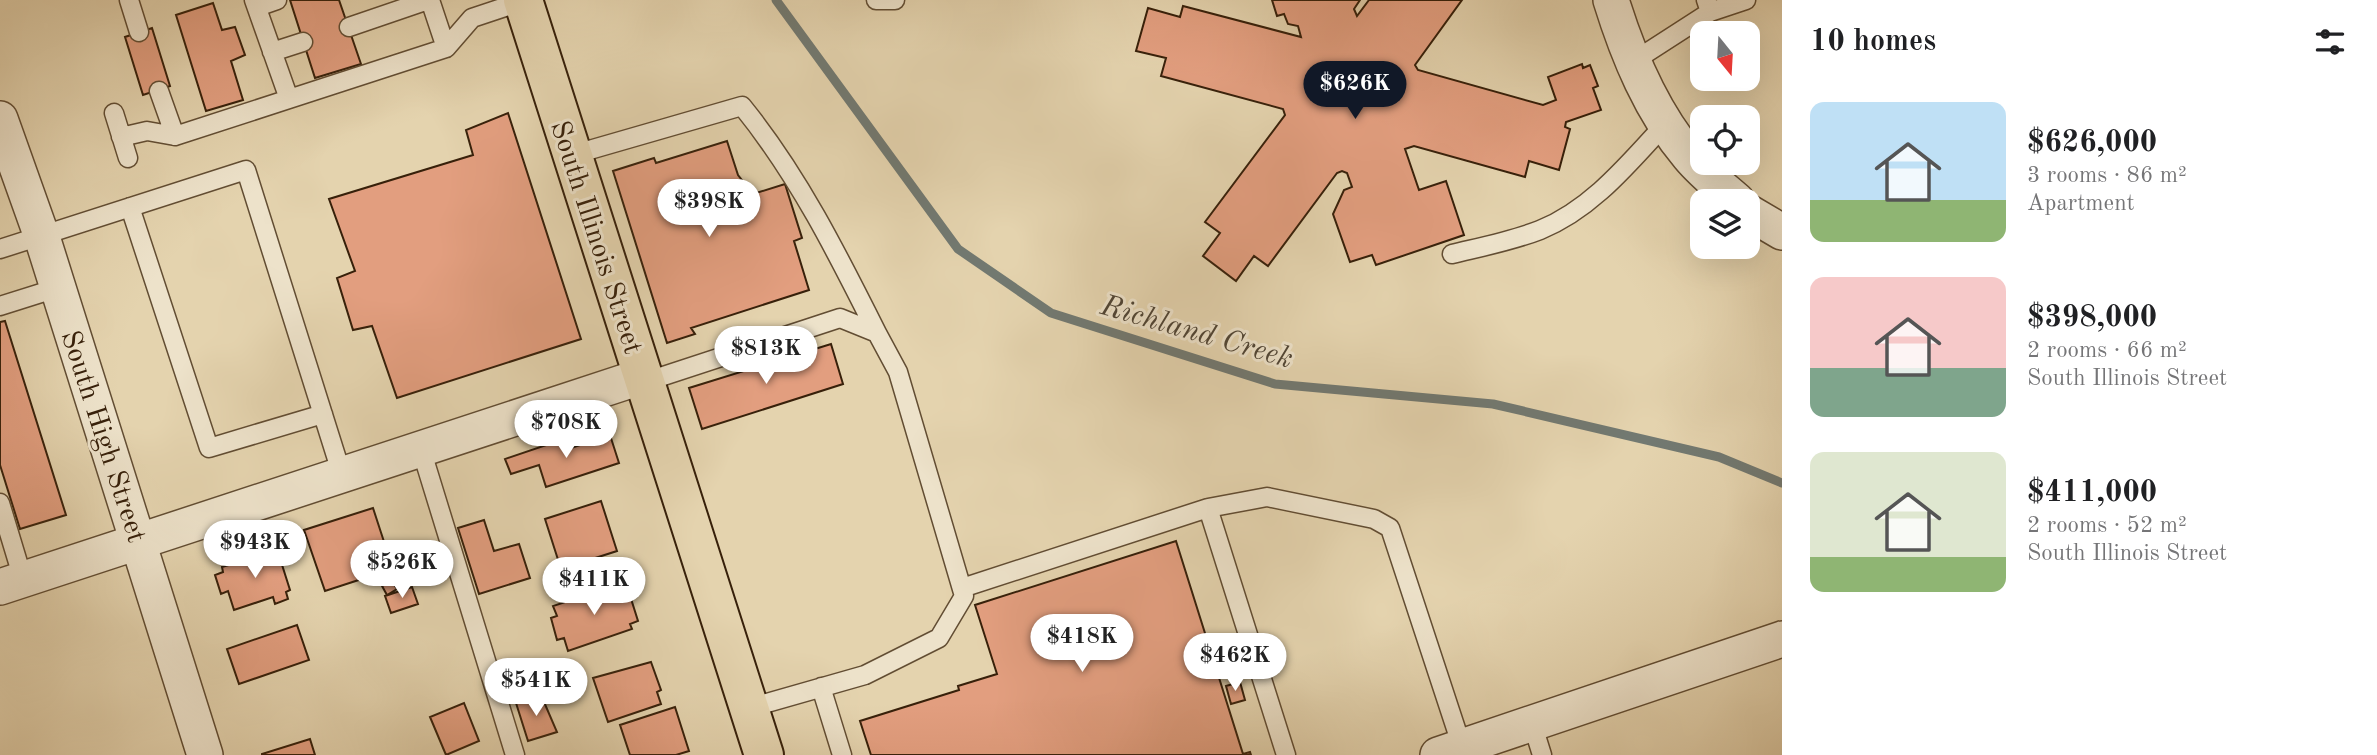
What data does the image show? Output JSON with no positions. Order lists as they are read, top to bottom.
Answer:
{
  "streets": {
    "main road": ["South Illinois Street"],
    "street": ["South High Street"]
  },
  "water": ["Richland Creek"],
  "north": "bottom",
  "page": {
    "heading": "10 homes",
    "price": [
      "$626K",
      "$398K",
      "$813K",
      "$708K",
      "$943K",
      "$526K",
      "$411K",
      "$418K",
      "$462K",
      "$541K"
    ],
    "list": [
      {
        "name": "$626,000",
        "note": "3 rooms · 86 m² · Apartment"
      },
      {
        "name": "$398,000",
        "note": "2 rooms · 66 m² · South Illinois Street"
      },
      {
        "name": "$411,000",
        "note": "2 rooms · 52 m² · South Illinois Street"
      }
    ]
  }
}
